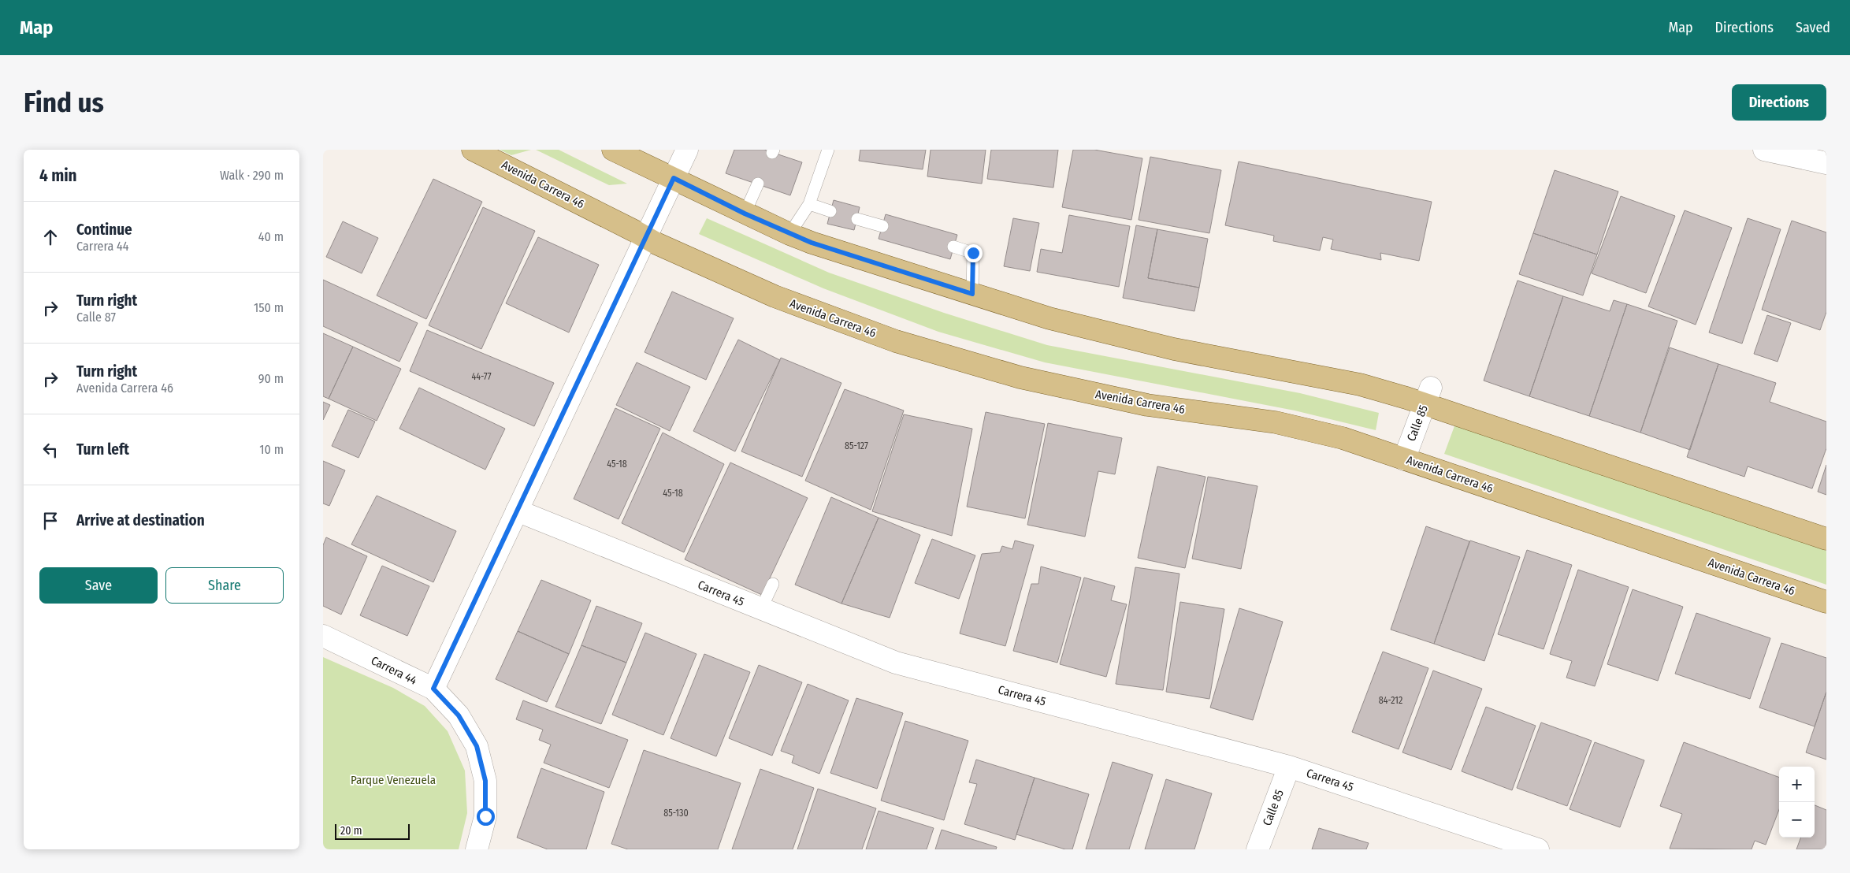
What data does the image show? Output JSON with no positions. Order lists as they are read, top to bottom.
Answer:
{
  "streets": {
    "main road": ["Avenida Carrera 46"],
    "street": ["Calle 85", "Carrera 45", "Carrera 44"]
  },
  "crossings": [
    ["Avenida Carrera 46", "Calle 85"],
    ["Calle 85", "Carrera 45"]
  ],
  "parks": ["Parque Venezuela"],
  "house_numbers": [
    "44-77",
    "85-127",
    "45-18",
    "45-18",
    "84-212",
    "85-130"
  ],
  "scale_bar": "20 m",
  "page": {
    "header": "Map",
    "nav": ["Map", "Directions", "Saved"],
    "buttons": [
      "Directions",
      ["Save", "Share"]
    ],
    "title": "Find us",
    "heading": ["4 min", "Walk · 290 m"],
    "list": [
      ["Continue", "Carrera 44", "40 m"],
      ["Turn right", "Calle 87", "150 m"],
      ["Turn right", "Avenida Carrera 46", "90 m"],
      ["Turn left", "10 m"],
      "Arrive at destination"
    ],
    "map_buttons": ["+", "−"],
    "scale": "20 m"
  }
}
